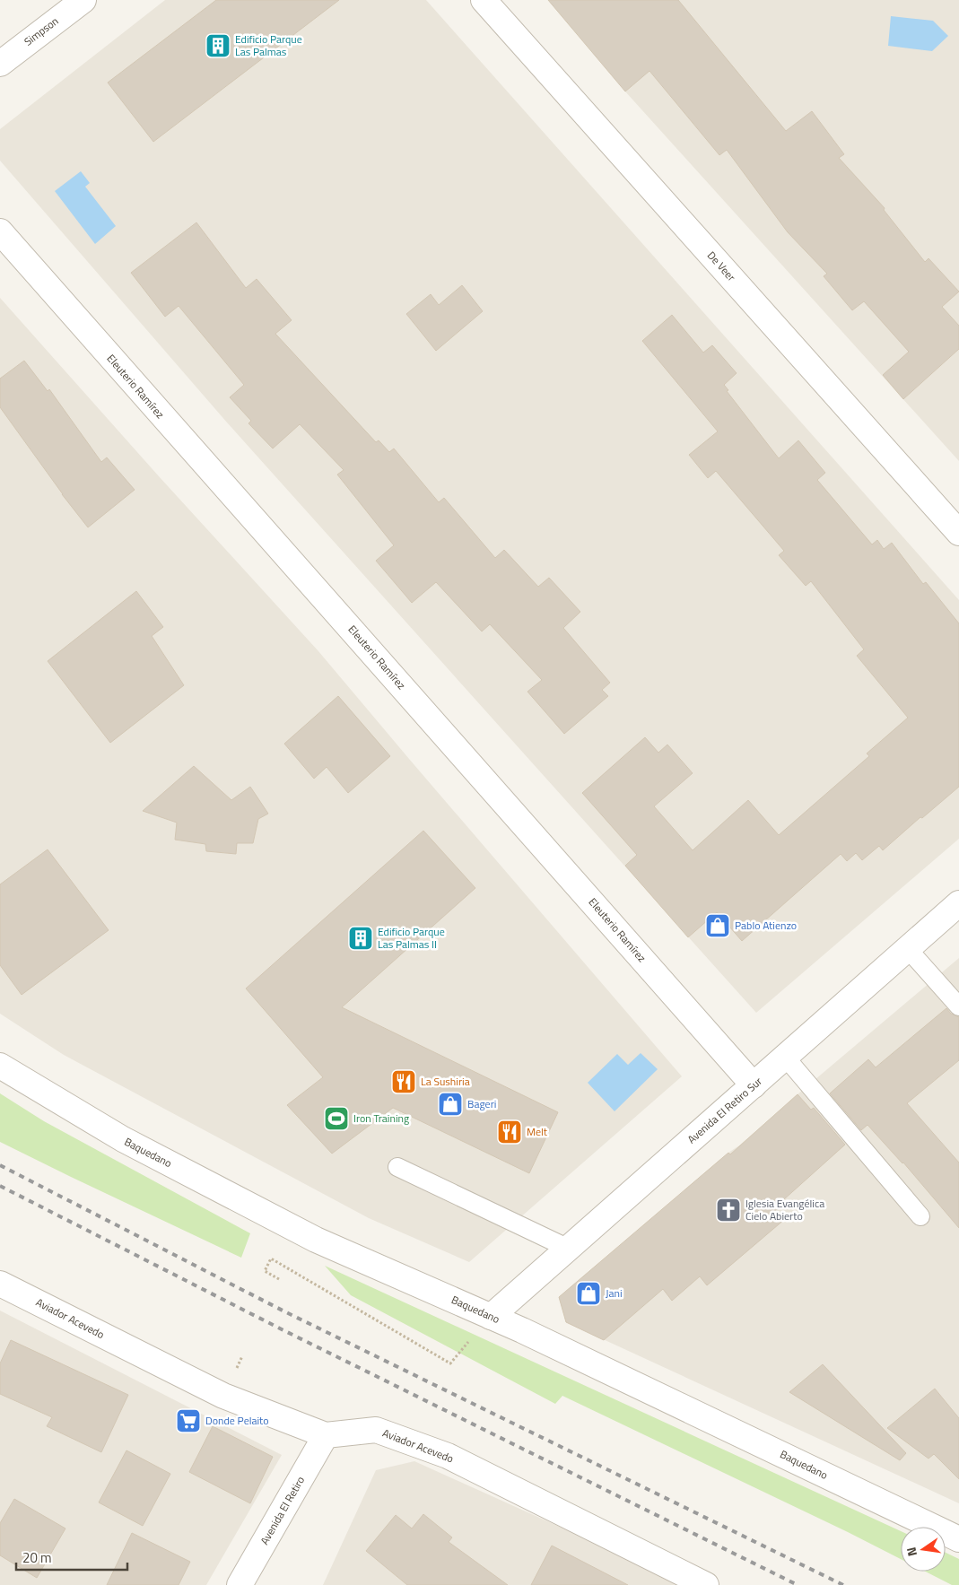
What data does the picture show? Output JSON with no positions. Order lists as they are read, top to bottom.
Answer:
{
  "streets": {
    "street": [
      "Simpson",
      "De Veer",
      "Eleuterio Ramírez",
      "Avenida El Retiro Sur",
      "Baquedano",
      "Aviador Acevedo",
      "Avenida El Retiro"
    ]
  },
  "crossings": [
    ["Eleuterio Ramírez", "Avenida El Retiro Sur"],
    ["Avenida El Retiro Sur", "Baquedano"],
    ["Aviador Acevedo", "Avenida El Retiro"]
  ],
  "places": {
    "building": ["Edificio Parque Las Palmas", "Edificio Parque Las Palmas II"],
    "shop": ["Pablo Atienzo", "Bageri", "Jani"],
    "restaurant": ["La Sushiria", "Melt"],
    "sports": ["Iron Training"],
    "church": ["Iglesia Evangélica Cielo Abierto"],
    "supermarket": ["Donde Pelaito"]
  },
  "scale_bar": "20 m",
  "north": "left"
}
